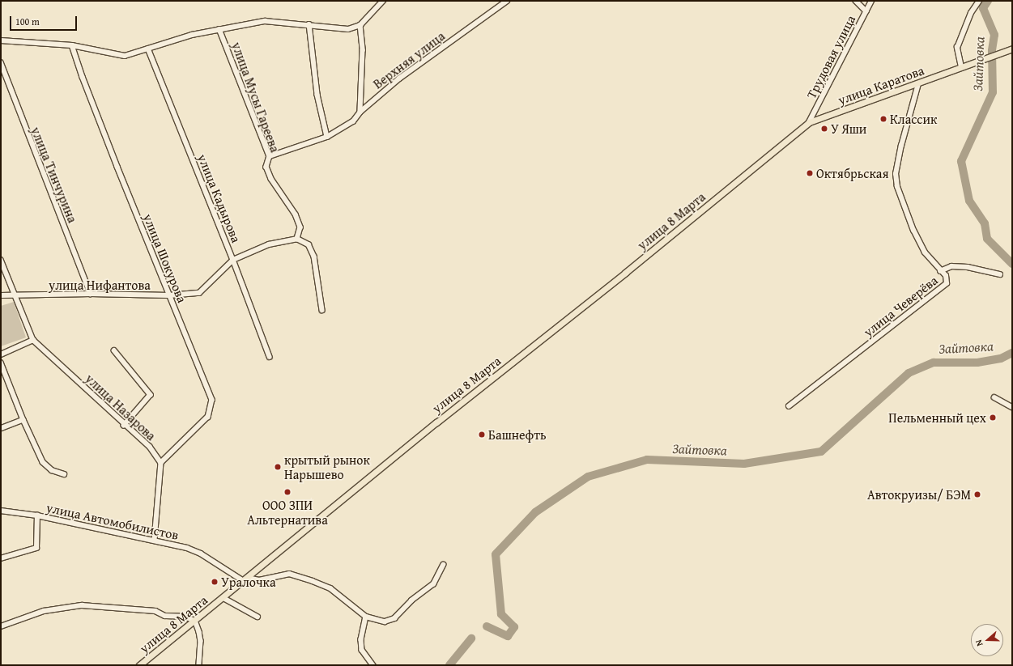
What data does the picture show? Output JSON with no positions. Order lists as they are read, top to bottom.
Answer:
{
  "streets": {
    "main road": ["улица Каратова", "улица 8 Марта"],
    "street": [
      "Трудовая улица",
      "Верхняя улица",
      "улица Мусы Гареева",
      "улица Тинчурина",
      "улица Кадырова",
      "улица Шокурова",
      "улица Нифантова",
      "улица Чеверёва",
      "улица Назарова",
      "улица Автомобилистов"
    ]
  },
  "crossings": [
    ["Трудовая улица", "улица Каратова"],
    ["Трудовая улица", "улица 8 Марта"],
    ["Верхняя улица", "улица Мусы Гареева"],
    ["улица Каратова", "улица 8 Марта"],
    ["улица Каратова", "улица Чеверёва"],
    ["улица Мусы Гареева", "улица Нифантова"],
    ["улица Тинчурина", "улица Нифантова"],
    ["улица Кадырова", "улица Нифантова"],
    ["улица 8 Марта", "улица Автомобилистов"],
    ["улица Шокурова", "улица Нифантова"],
    ["улица Шокурова", "улица Назарова"]
  ],
  "water": ["Зайтовка"],
  "places": [
    "Классик",
    "У Яши",
    "Октябрьская",
    "Пельменный цех",
    "Башнефть",
    "крытый рынок Нарышево",
    "ООО ЗПИ Альтернатива",
    "Автокруизы/ БЭМ",
    "Уралочка"
  ],
  "scale_bar": "100 m",
  "north": "left"
}
